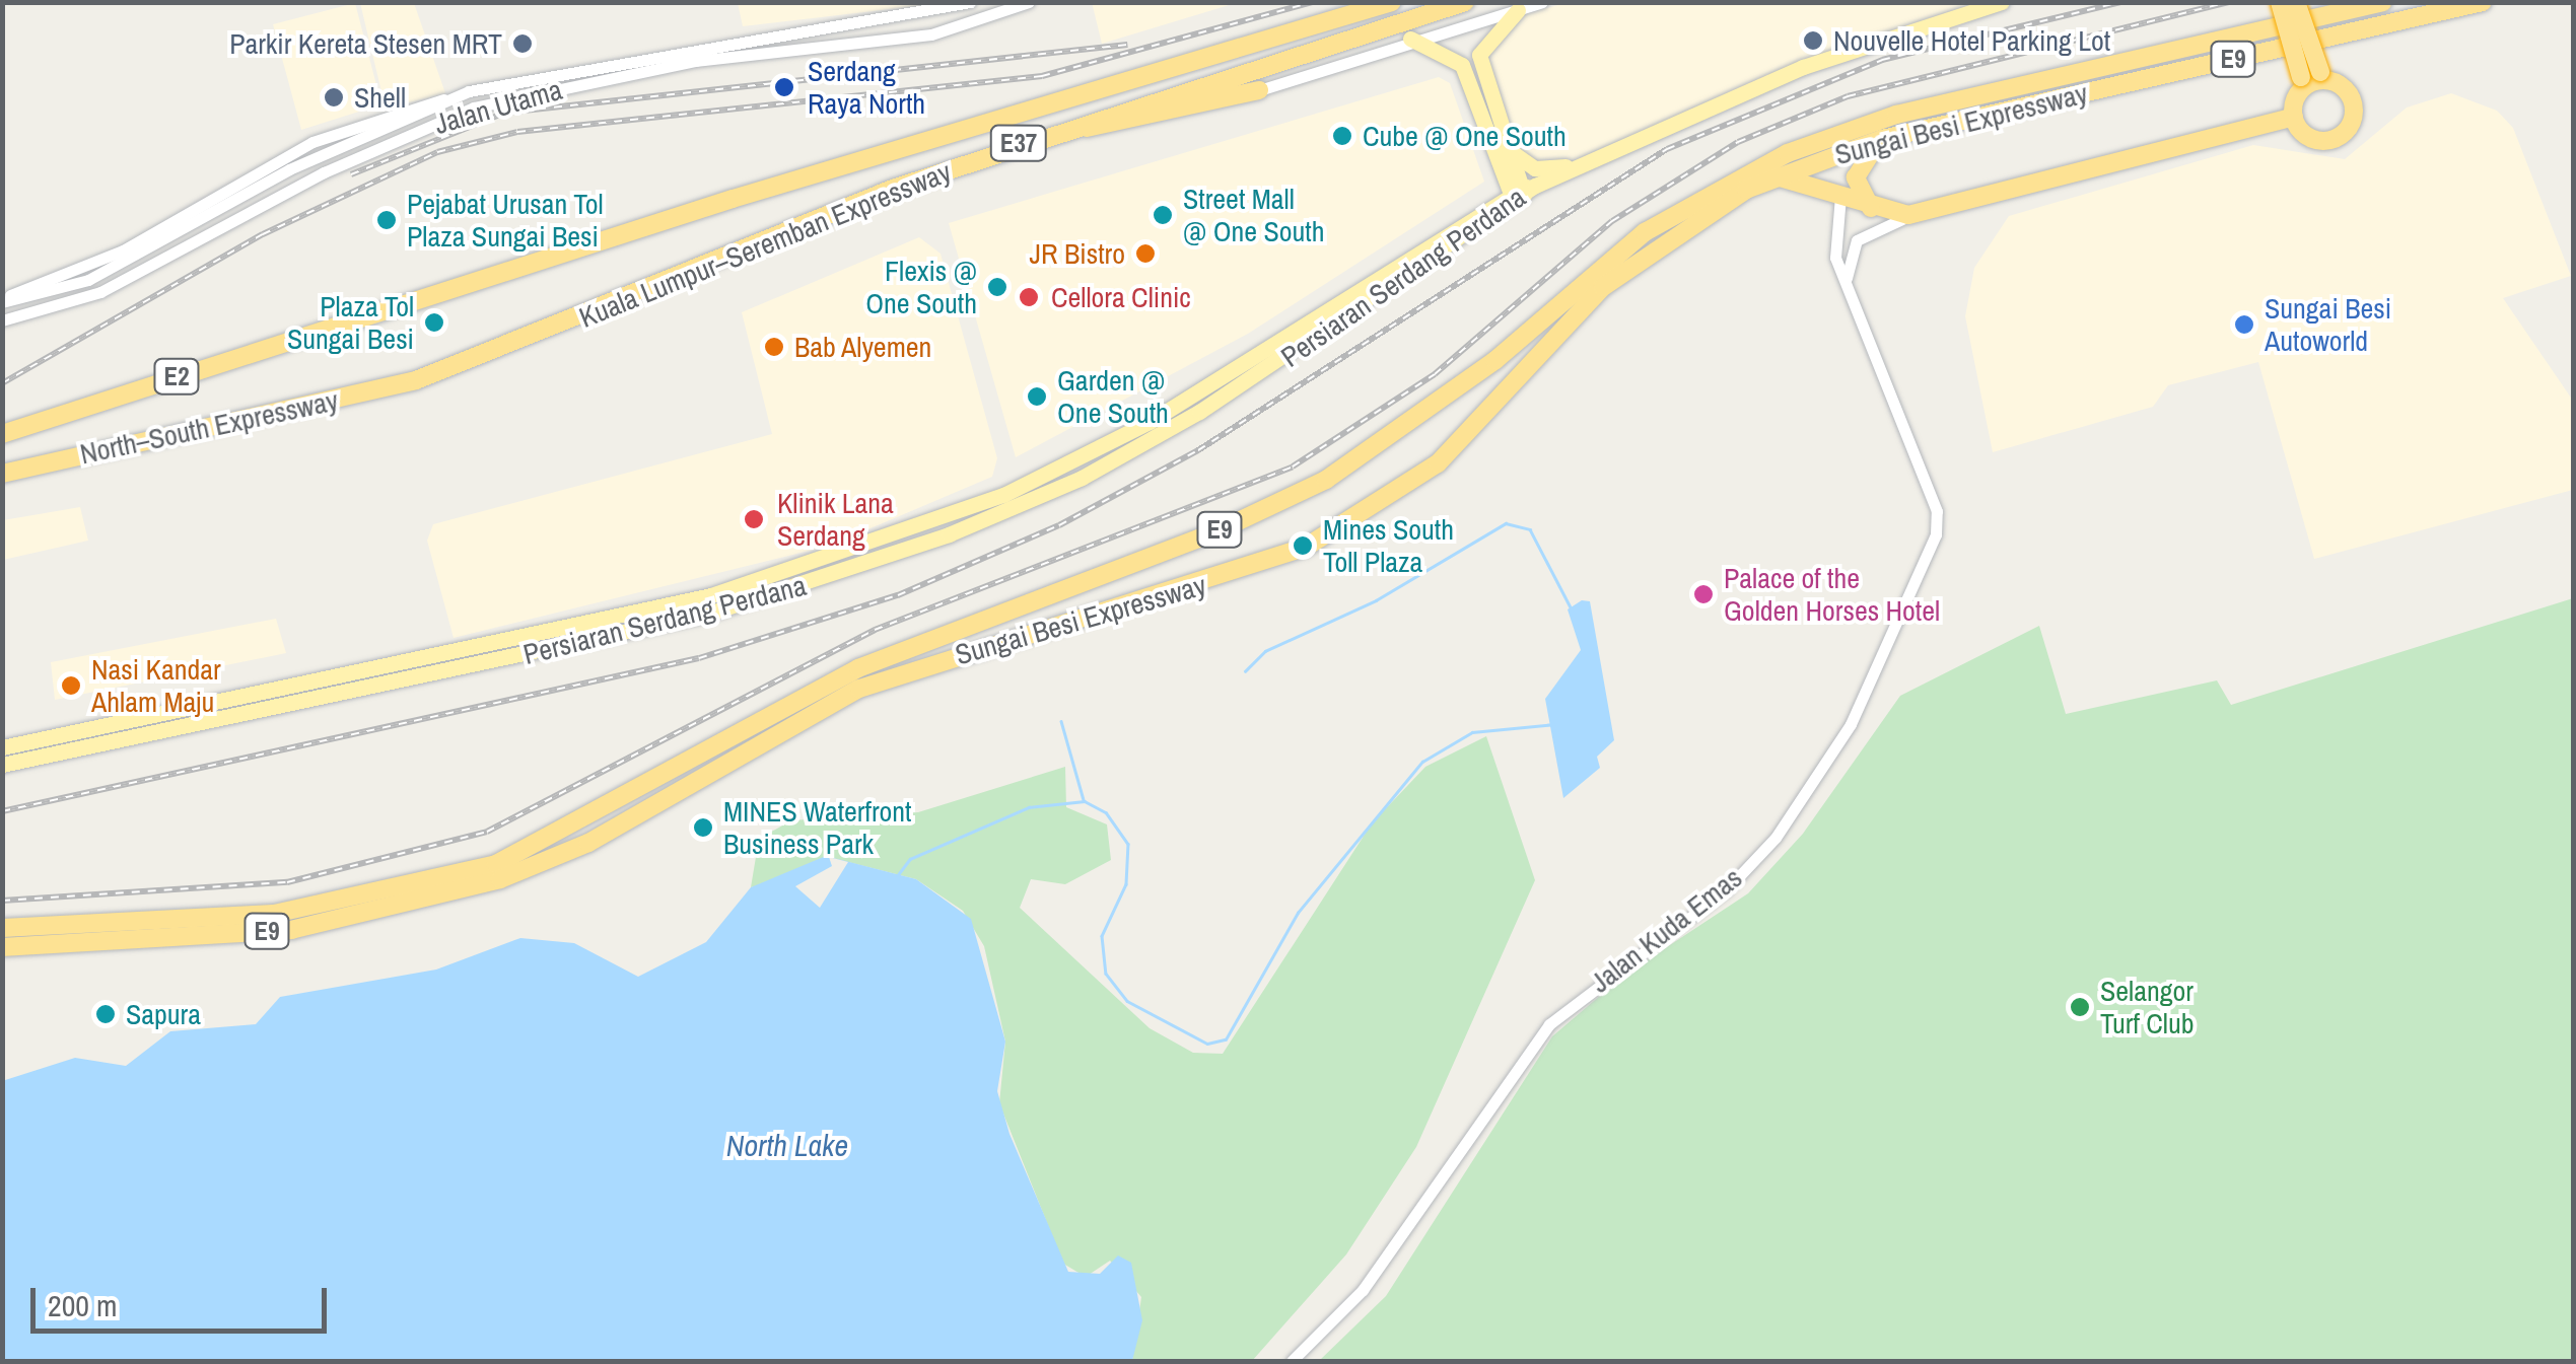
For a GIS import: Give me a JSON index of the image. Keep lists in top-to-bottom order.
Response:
{
  "streets": {
    "highway": [
      "E9",
      "Sungai Besi Expressway",
      "E37",
      "Kuala Lumpur–Seremban Expressway",
      "E2",
      "North–South Expressway"
    ],
    "main road": ["Persiaran Serdang Perdana"],
    "street": ["Jalan Utama", "Jalan Kuda Emas"]
  },
  "crossings": [
    ["Kuala Lumpur–Seremban Expressway", "North–South Expressway"]
  ],
  "water": ["North Lake"],
  "places": [
    "Nouvelle Hotel Parking Lot",
    "Parkir Kereta Stesen MRT",
    "Serdang Raya North",
    "Shell",
    "Cube @ One South",
    "Street Mall @ One South",
    "Pejabat Urusan Tol Plaza Sungai Besi",
    "JR Bistro",
    "Flexis @ One South",
    "Cellora Clinic",
    "Plaza Tol Sungai Besi",
    "Sungai Besi Autoworld",
    "Bab Alyemen",
    "Garden @ One South",
    "Klinik Lana Serdang",
    "Mines South Toll Plaza",
    "Palace of the Golden Horses Hotel",
    "Nasi Kandar Ahlam Maju",
    "MINES Waterfront Business Park",
    "Selangor Turf Club",
    "Sapura"
  ],
  "scale_bar": "200 m"
}
